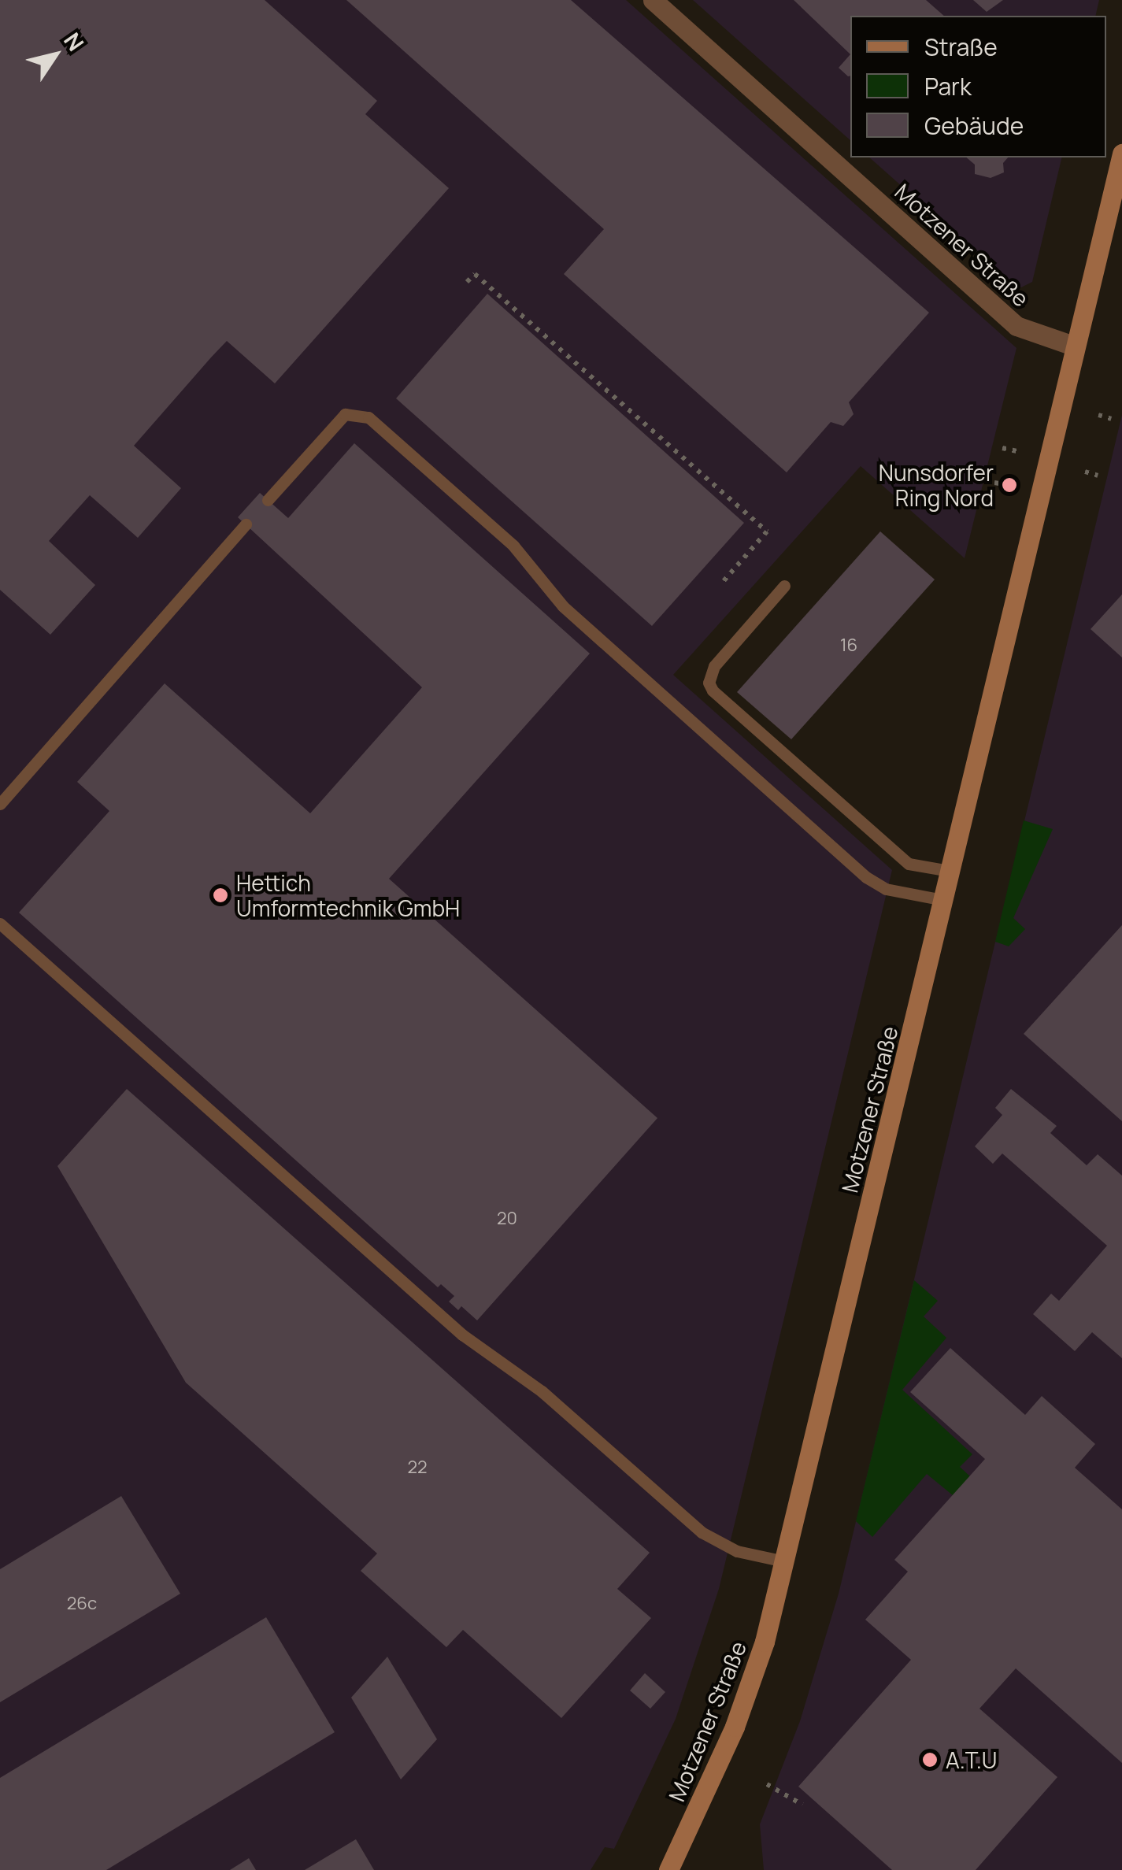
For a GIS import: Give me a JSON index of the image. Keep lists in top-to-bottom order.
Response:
{
  "streets": {
    "street": ["Motzener Straße"]
  },
  "places": ["Nunsdorfer Ring Nord", "Hettich Umformtechnik GmbH", "A.T.U"],
  "house_numbers": [
    "16",
    "20",
    "22",
    "26c"
  ],
  "legend": ["Straße", "Park", "Gebäude"],
  "north": "top right"
}
